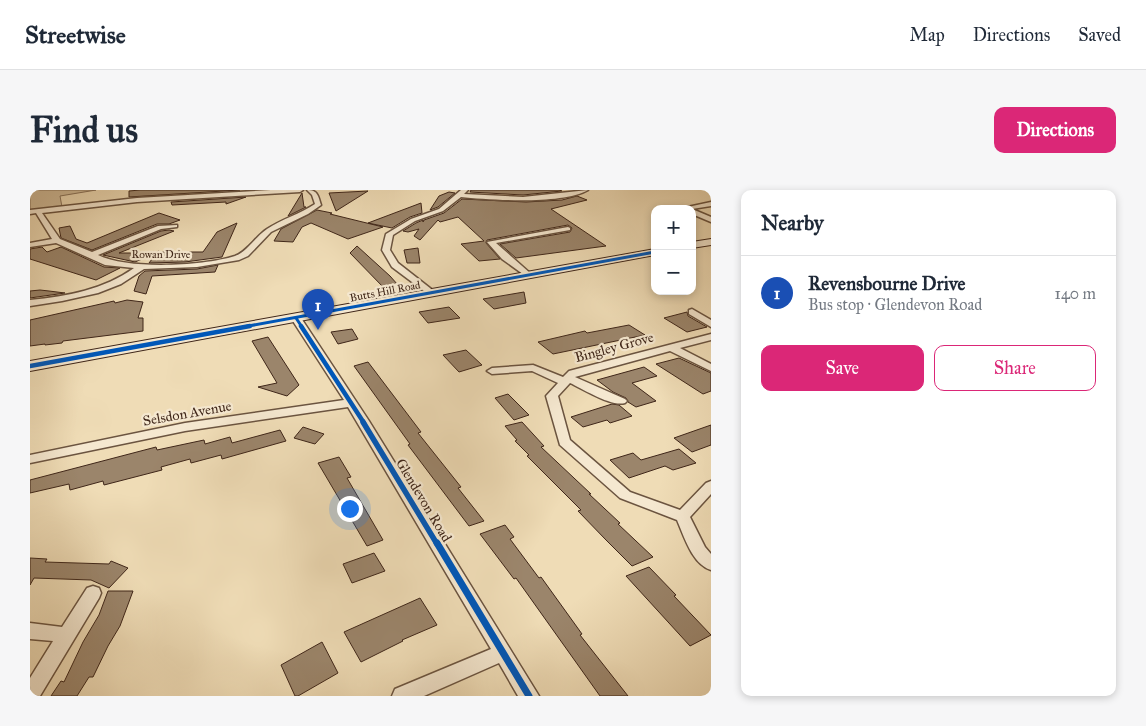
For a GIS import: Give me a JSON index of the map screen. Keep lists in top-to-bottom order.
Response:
{
  "streets": {
    "street": [
      "Rowan Drive",
      "Butts Hill Road",
      "Bingley Grove",
      "Selsdon Avenue",
      "Glendevon Road"
    ]
  },
  "crossings": [
    ["Butts Hill Road", "Glendevon Road"],
    ["Selsdon Avenue", "Glendevon Road"]
  ],
  "page": {
    "header": "Streetwise",
    "nav": ["Map", "Directions", "Saved"],
    "buttons": [
      "Directions",
      ["Save", "Share"]
    ],
    "title": "Find us",
    "heading": "Nearby",
    "map_buttons": ["+", "−"],
    "list": [
      {
        "mark": "1",
        "name": "Revensbourne Drive",
        "note": "Bus stop · Glendevon Road",
        "value": "140 m"
      }
    ],
    "pins": "1"
  }
}
